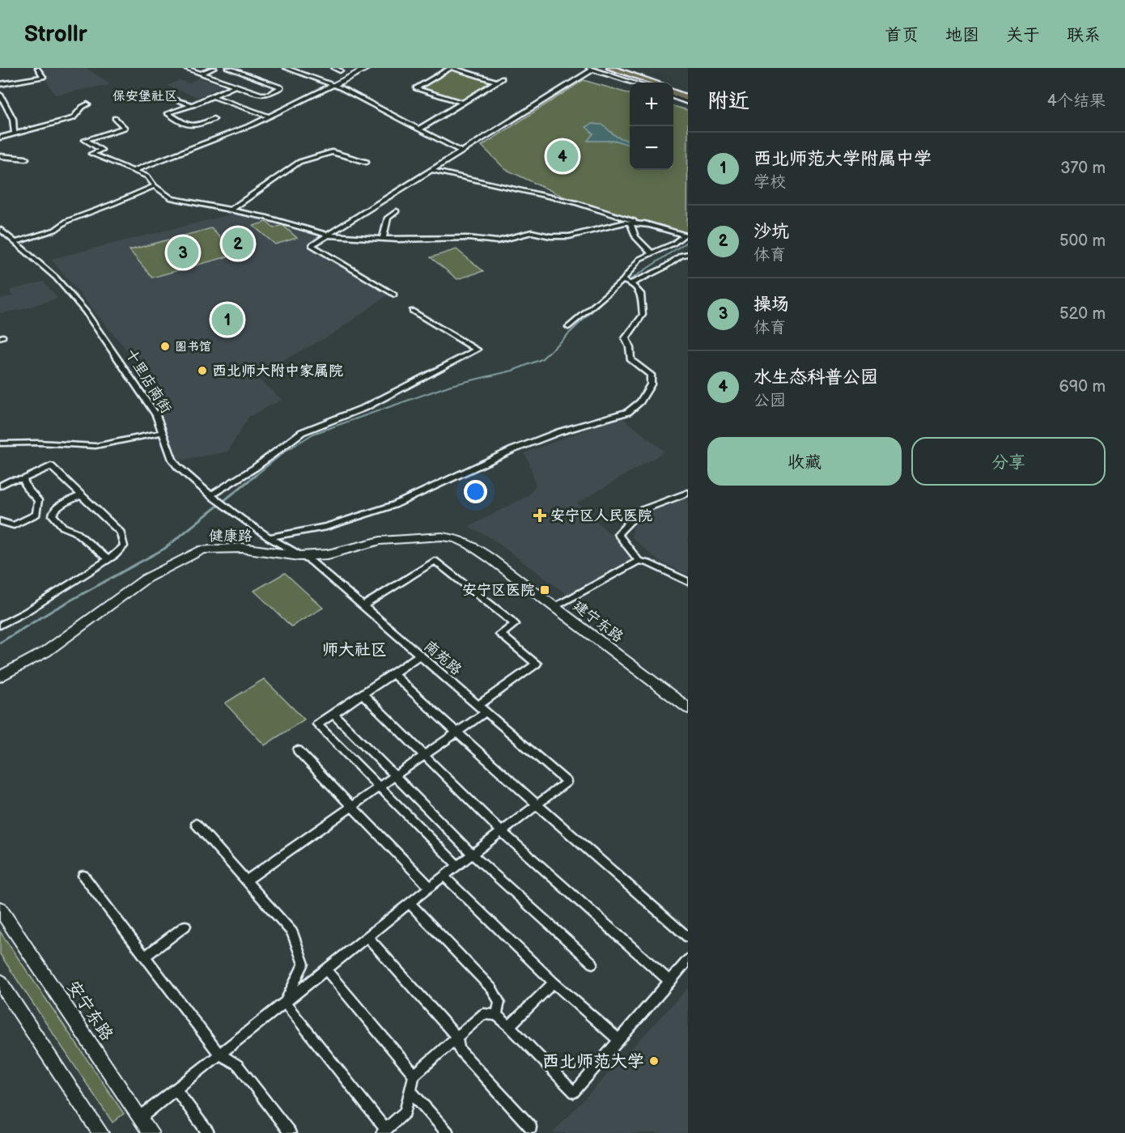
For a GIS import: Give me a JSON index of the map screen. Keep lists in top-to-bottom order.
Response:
{
  "streets": {
    "main road": ["健康路", "建宁东路", "安宁东路"],
    "street": ["十里店南街", "南苑路"]
  },
  "crossings": [
    ["十里店南街", "健康路"],
    ["十里店南街", "南苑路"],
    ["健康路", "建宁东路"],
    ["健康路", "南苑路"]
  ],
  "districts": ["保安堡社区", "师大社区"],
  "places": {
    "other": ["图书馆", "西北师大附中家属院", "西北师范大学"],
    "health": ["安宁区人民医院"],
    "transit": ["安宁区医院"]
  },
  "page": {
    "header": "Strollr",
    "nav": [
      "首页",
      "地图",
      "关于",
      "联系"
    ],
    "heading": ["附近", "4个结果"],
    "map_buttons": ["+", "−"],
    "list": [
      {
        "mark": "1",
        "name": "西北师范大学附属中学",
        "note": "学校",
        "value": "370 m"
      },
      {
        "mark": "2",
        "name": "沙坑",
        "note": "体育",
        "value": "500 m"
      },
      {
        "mark": "3",
        "name": "操场",
        "note": "体育",
        "value": "520 m"
      },
      {
        "mark": "4",
        "name": "水生态科普公园",
        "note": "公园",
        "value": "690 m"
      }
    ],
    "pins": [
      "4",
      "2",
      "3",
      "1"
    ],
    "buttons": ["收藏", "分享"]
  }
}
